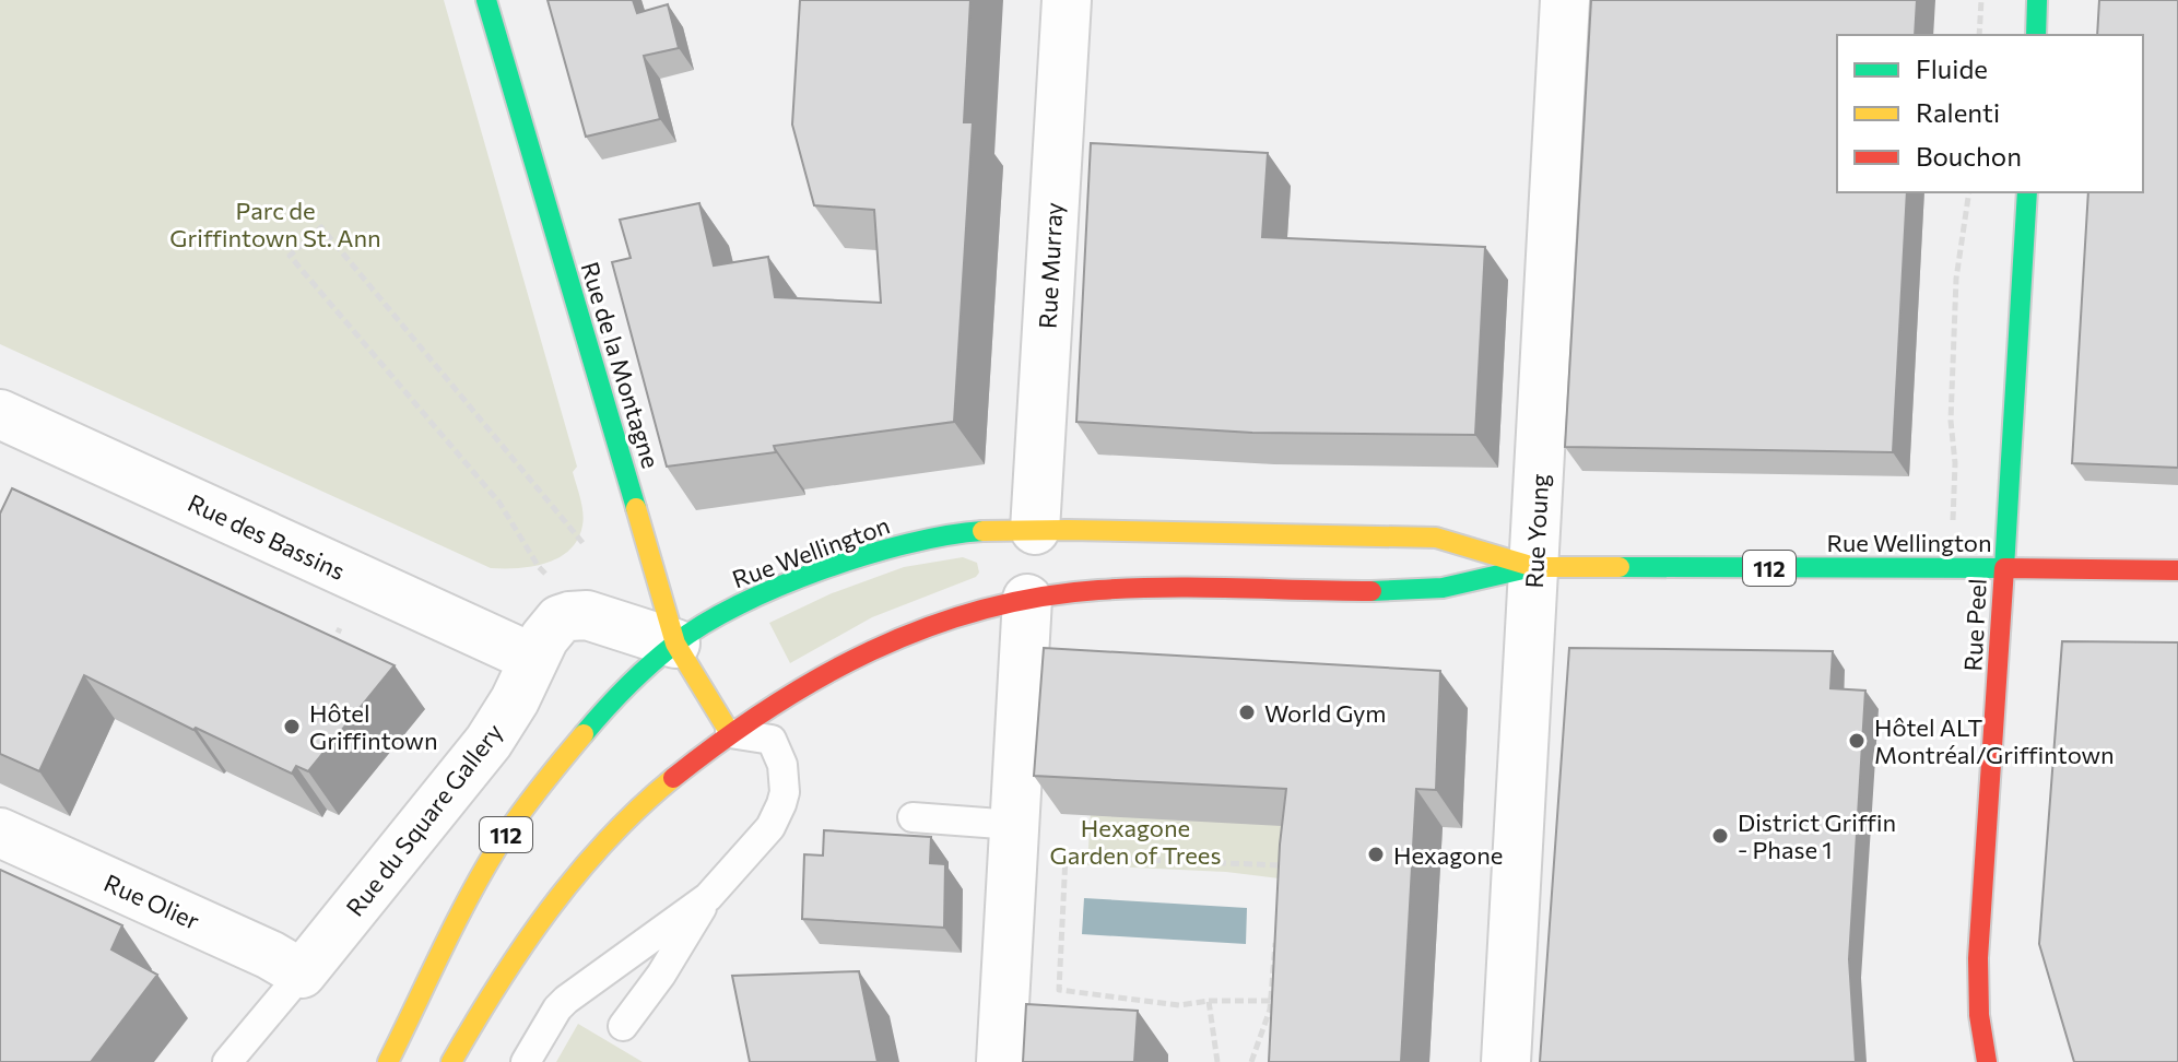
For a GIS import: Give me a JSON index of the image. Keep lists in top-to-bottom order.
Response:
{
  "streets": {
    "main road": [
      "Rue de la Montagne",
      "Rue Wellington",
      "112",
      "Rue Peel"
    ],
    "street": [
      "Rue Murray",
      "Rue Young",
      "Rue des Bassins",
      "Rue du Square Gallery",
      "Rue Olier"
    ]
  },
  "crossings": [
    ["Rue Murray", "Rue Wellington"],
    ["Rue de la Montagne", "Rue Wellington"],
    ["Rue de la Montagne", "Rue du Square Gallery"],
    ["Rue Young", "Rue Wellington"],
    ["Rue des Bassins", "Rue du Square Gallery"],
    ["Rue Wellington", "Rue Peel"],
    ["Rue Wellington", "Rue du Square Gallery"],
    ["Rue du Square Gallery", "Rue Olier"]
  ],
  "parks": ["Parc de Griffintown St. Ann", "Hexagone Garden of Trees"],
  "places": [
    "World Gym",
    "Hôtel Griffintown",
    "Hôtel ALT Montréal/Griffintown",
    "District Griffin - Phase 1",
    "Hexagone"
  ],
  "legend": ["Fluide", "Ralenti", "Bouchon"]
}
